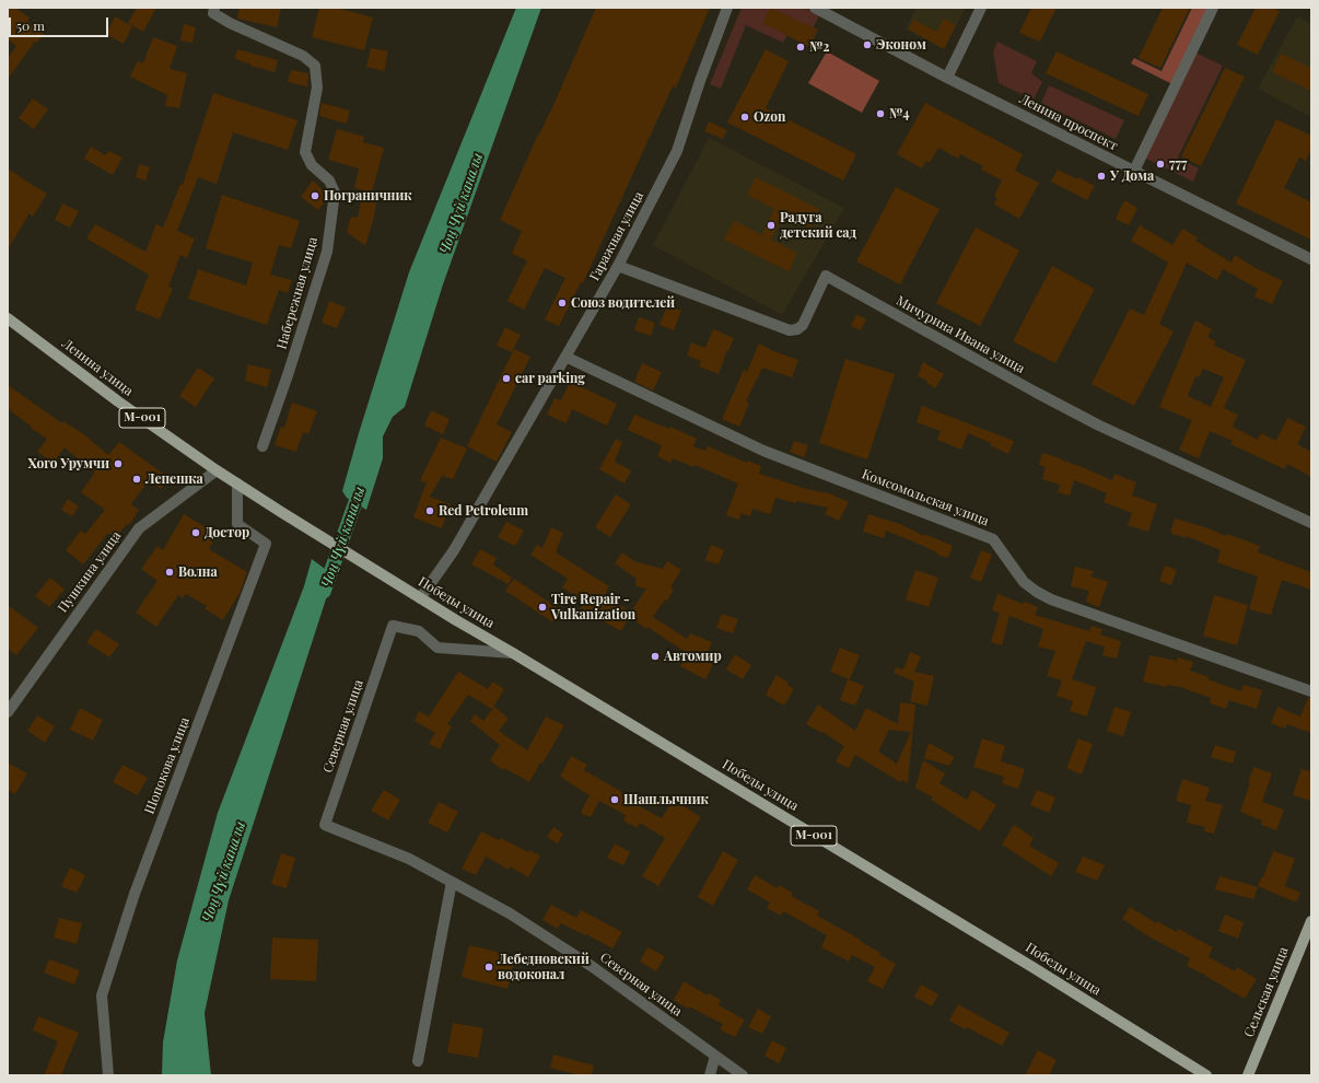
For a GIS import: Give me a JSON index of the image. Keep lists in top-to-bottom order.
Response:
{
  "streets": {
    "main road": [
      "Ленина улица",
      "М-001",
      "Победы улица",
      "Сельская улица"
    ],
    "street": [
      "Ленина проспект",
      "Гаражная улица",
      "Набережная улица",
      "Мичурина Ивана улица",
      "Комсомольская улица",
      "Пушкина улица",
      "Северная улица",
      "Шопокова улица"
    ]
  },
  "crossings": [
    ["Гаражная улица", "Мичурина Ивана улица"],
    ["Гаражная улица", "Комсомольская улица"],
    ["Гаражная улица", "Победы улица"],
    ["Ленина улица", "Пушкина улица"],
    ["Ленина улица", "Победы улица"],
    ["Ленина улица", "Шопокова улица"],
    ["Победы улица", "Северная улица"]
  ],
  "water": ["Чоң Чүй каналы"],
  "places": [
    "Эконом",
    "№2",
    "№4",
    "Ozon",
    "777",
    "У Дома",
    "Пограничник",
    "Радуга детский сад",
    "Союз водителей",
    "car parking",
    "Хого Урумчи",
    "Лепешка",
    "Red Petroleum",
    "Достор",
    "Волна",
    "Tire Repair - Vulkanization",
    "Автомир",
    "Шашлычник",
    "Лебедновский водоконал"
  ],
  "scale_bar": "50 m"
}
